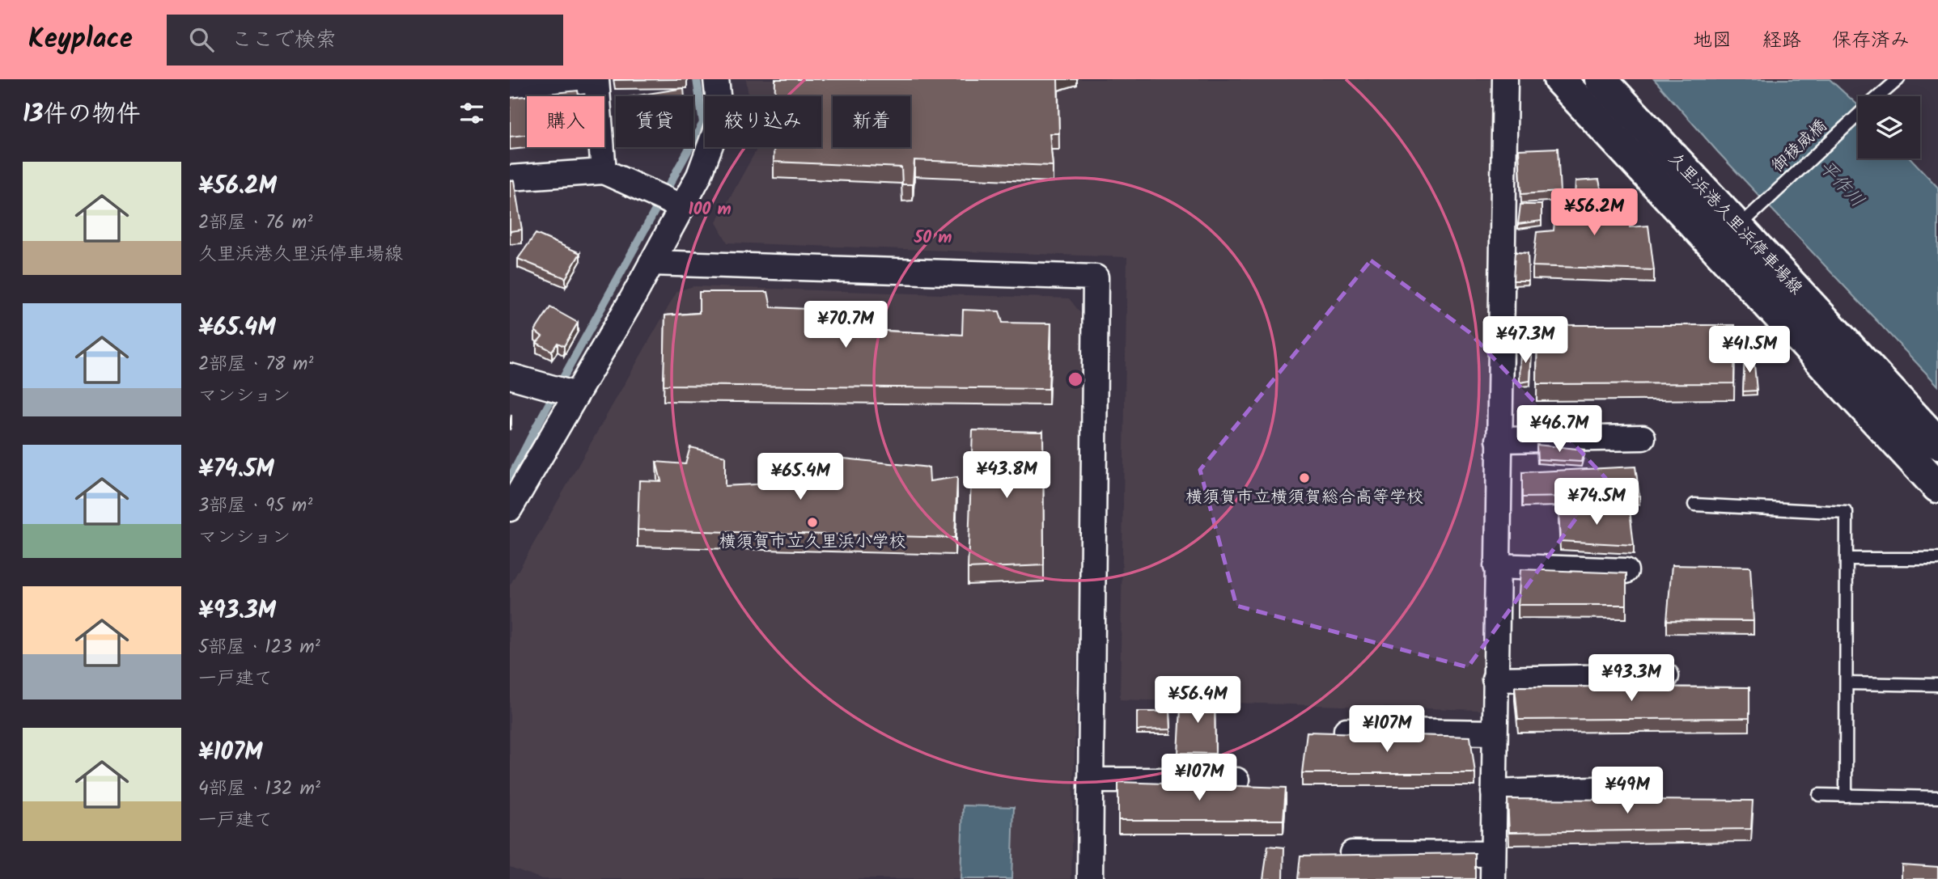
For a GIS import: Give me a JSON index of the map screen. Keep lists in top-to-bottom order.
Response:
{
  "streets": {
    "main road": ["久里浜港久里浜停車場線"],
    "lane": ["御稜威橋"]
  },
  "crossings": [
    ["御稜威橋", "久里浜港久里浜停車場線"]
  ],
  "water": ["平作川"],
  "places": ["横須賀市立横須賀総合高等学校", "横須賀市立久里浜小学校"],
  "page": {
    "header": "Keyplace",
    "search": "ここで検索",
    "nav": ["地図", "経路", "保存済み"],
    "heading": "13件の物件",
    "chip": [
      "購入",
      "賃貸",
      "絞り込み",
      "新着"
    ],
    "list": [
      {
        "name": "¥56.2M",
        "note": "2部屋 · 76 m² · 久里浜港久里浜停車場線"
      },
      {
        "name": "¥65.4M",
        "note": "2部屋 · 78 m² · マンション"
      },
      {
        "name": "¥74.5M",
        "note": "3部屋 · 95 m² · マンション"
      },
      {
        "name": "¥93.3M",
        "note": "5部屋 · 123 m² · 一戸建て"
      },
      {
        "name": "¥107M",
        "note": "4部屋 · 132 m² · 一戸建て"
      }
    ],
    "price": [
      "¥56.2M",
      "¥70.7M",
      "¥47.3M",
      "¥41.5M",
      "¥46.7M",
      "¥43.8M",
      "¥65.4M",
      "¥74.5M",
      "¥93.3M",
      "¥56.4M",
      "¥107M",
      "¥107M",
      "¥49M"
    ]
  },
  "rings": ["100 m", "50 m"]
}
